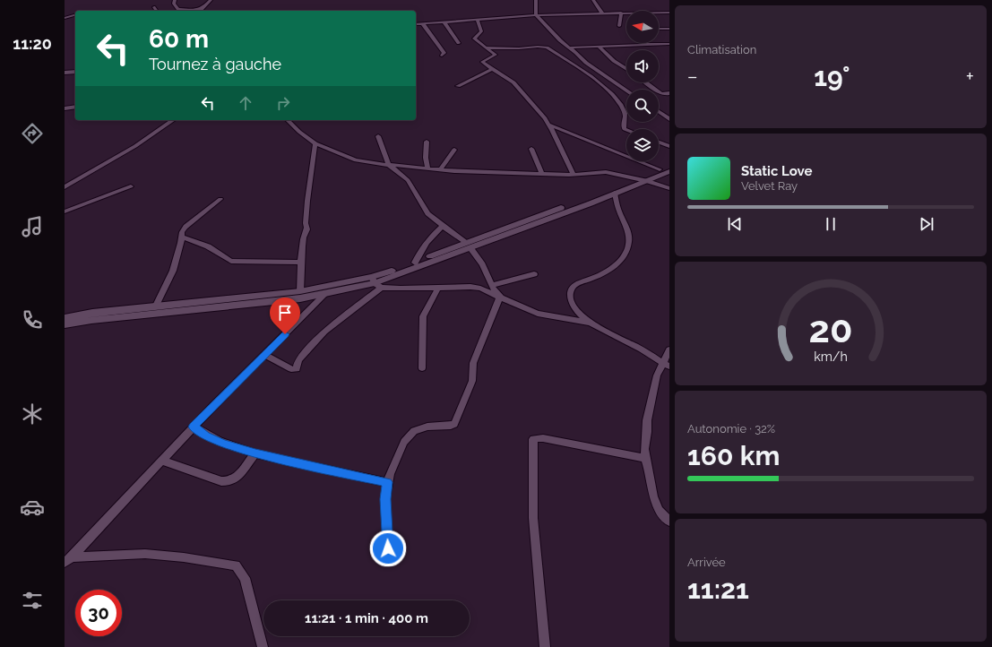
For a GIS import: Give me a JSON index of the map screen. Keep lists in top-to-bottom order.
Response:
{
  "north": "left",
  "page": {
    "tabs": "11:20",
    "tile": [
      "Climatisation",
      ["Autonomie · 32%", "160 km"],
      ["Arrivée", "11:21"]
    ],
    "turn": ["60 m", "Tournez à gauche"],
    "heat": ["−", "19°", "+"],
    "song": ["Static Love", "Velvet Ray"],
    "limit": "30",
    "trip": "11:21 · 1 min · 400 m",
    "gauge": ["20", "km/h"]
  }
}
